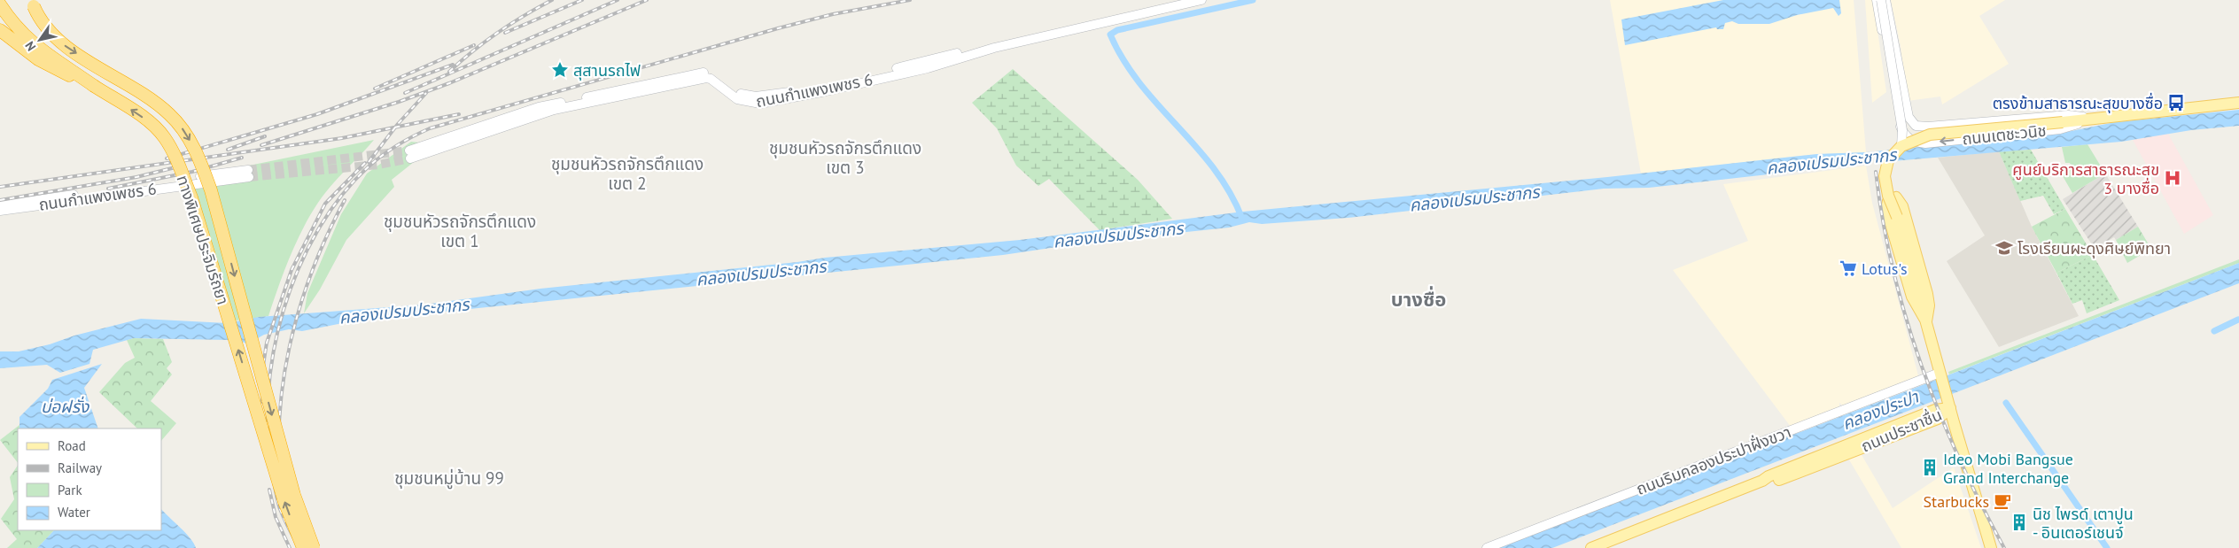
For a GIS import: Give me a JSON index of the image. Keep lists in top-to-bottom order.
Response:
{
  "streets": {
    "highway": ["ทางพิเศษประจิมรัถยา"],
    "main road": ["ถนนเตชะวนิช", "ถนนประชาชื่น"],
    "street": ["ถนนกำแพงเพชร 6", "ถนนริมคลองประปาฝั่งขวา"]
  },
  "districts": [
    "ชุมชนหัวรถจักรตึกแดง เขต 3",
    "ชุมชนหัวรถจักรตึกแดง เขต 2",
    "ชุมชนหัวรถจักรตึกแดง เขต 1",
    "บางซื่อ",
    "ชุมชนหมู่บ้าน 99"
  ],
  "water": ["คลองเปรมประชากร", "บ่อฝรั่ง", "คลองประปา"],
  "places": {
    "place": ["สุสานรถไฟ"],
    "bus stop": ["ตรงข้ามสาธารณะสุขบางซื่อ"],
    "hospital": ["ศูนย์บริการสาธารณะสุข 3 บางซื่อ"],
    "school or university": ["โรงเรียนผะดุงศิษย์พิทยา"],
    "supermarket": ["Lotus's"],
    "building": ["Ideo Mobi Bangsue Grand Interchange", "นิช ไพรด์ เตาปูน - อินเตอร์เชนจ์"],
    "cafe": ["Starbucks"]
  },
  "legend": [
    "Road",
    "Railway",
    "Park",
    "Water"
  ],
  "north": "bottom left"
}
